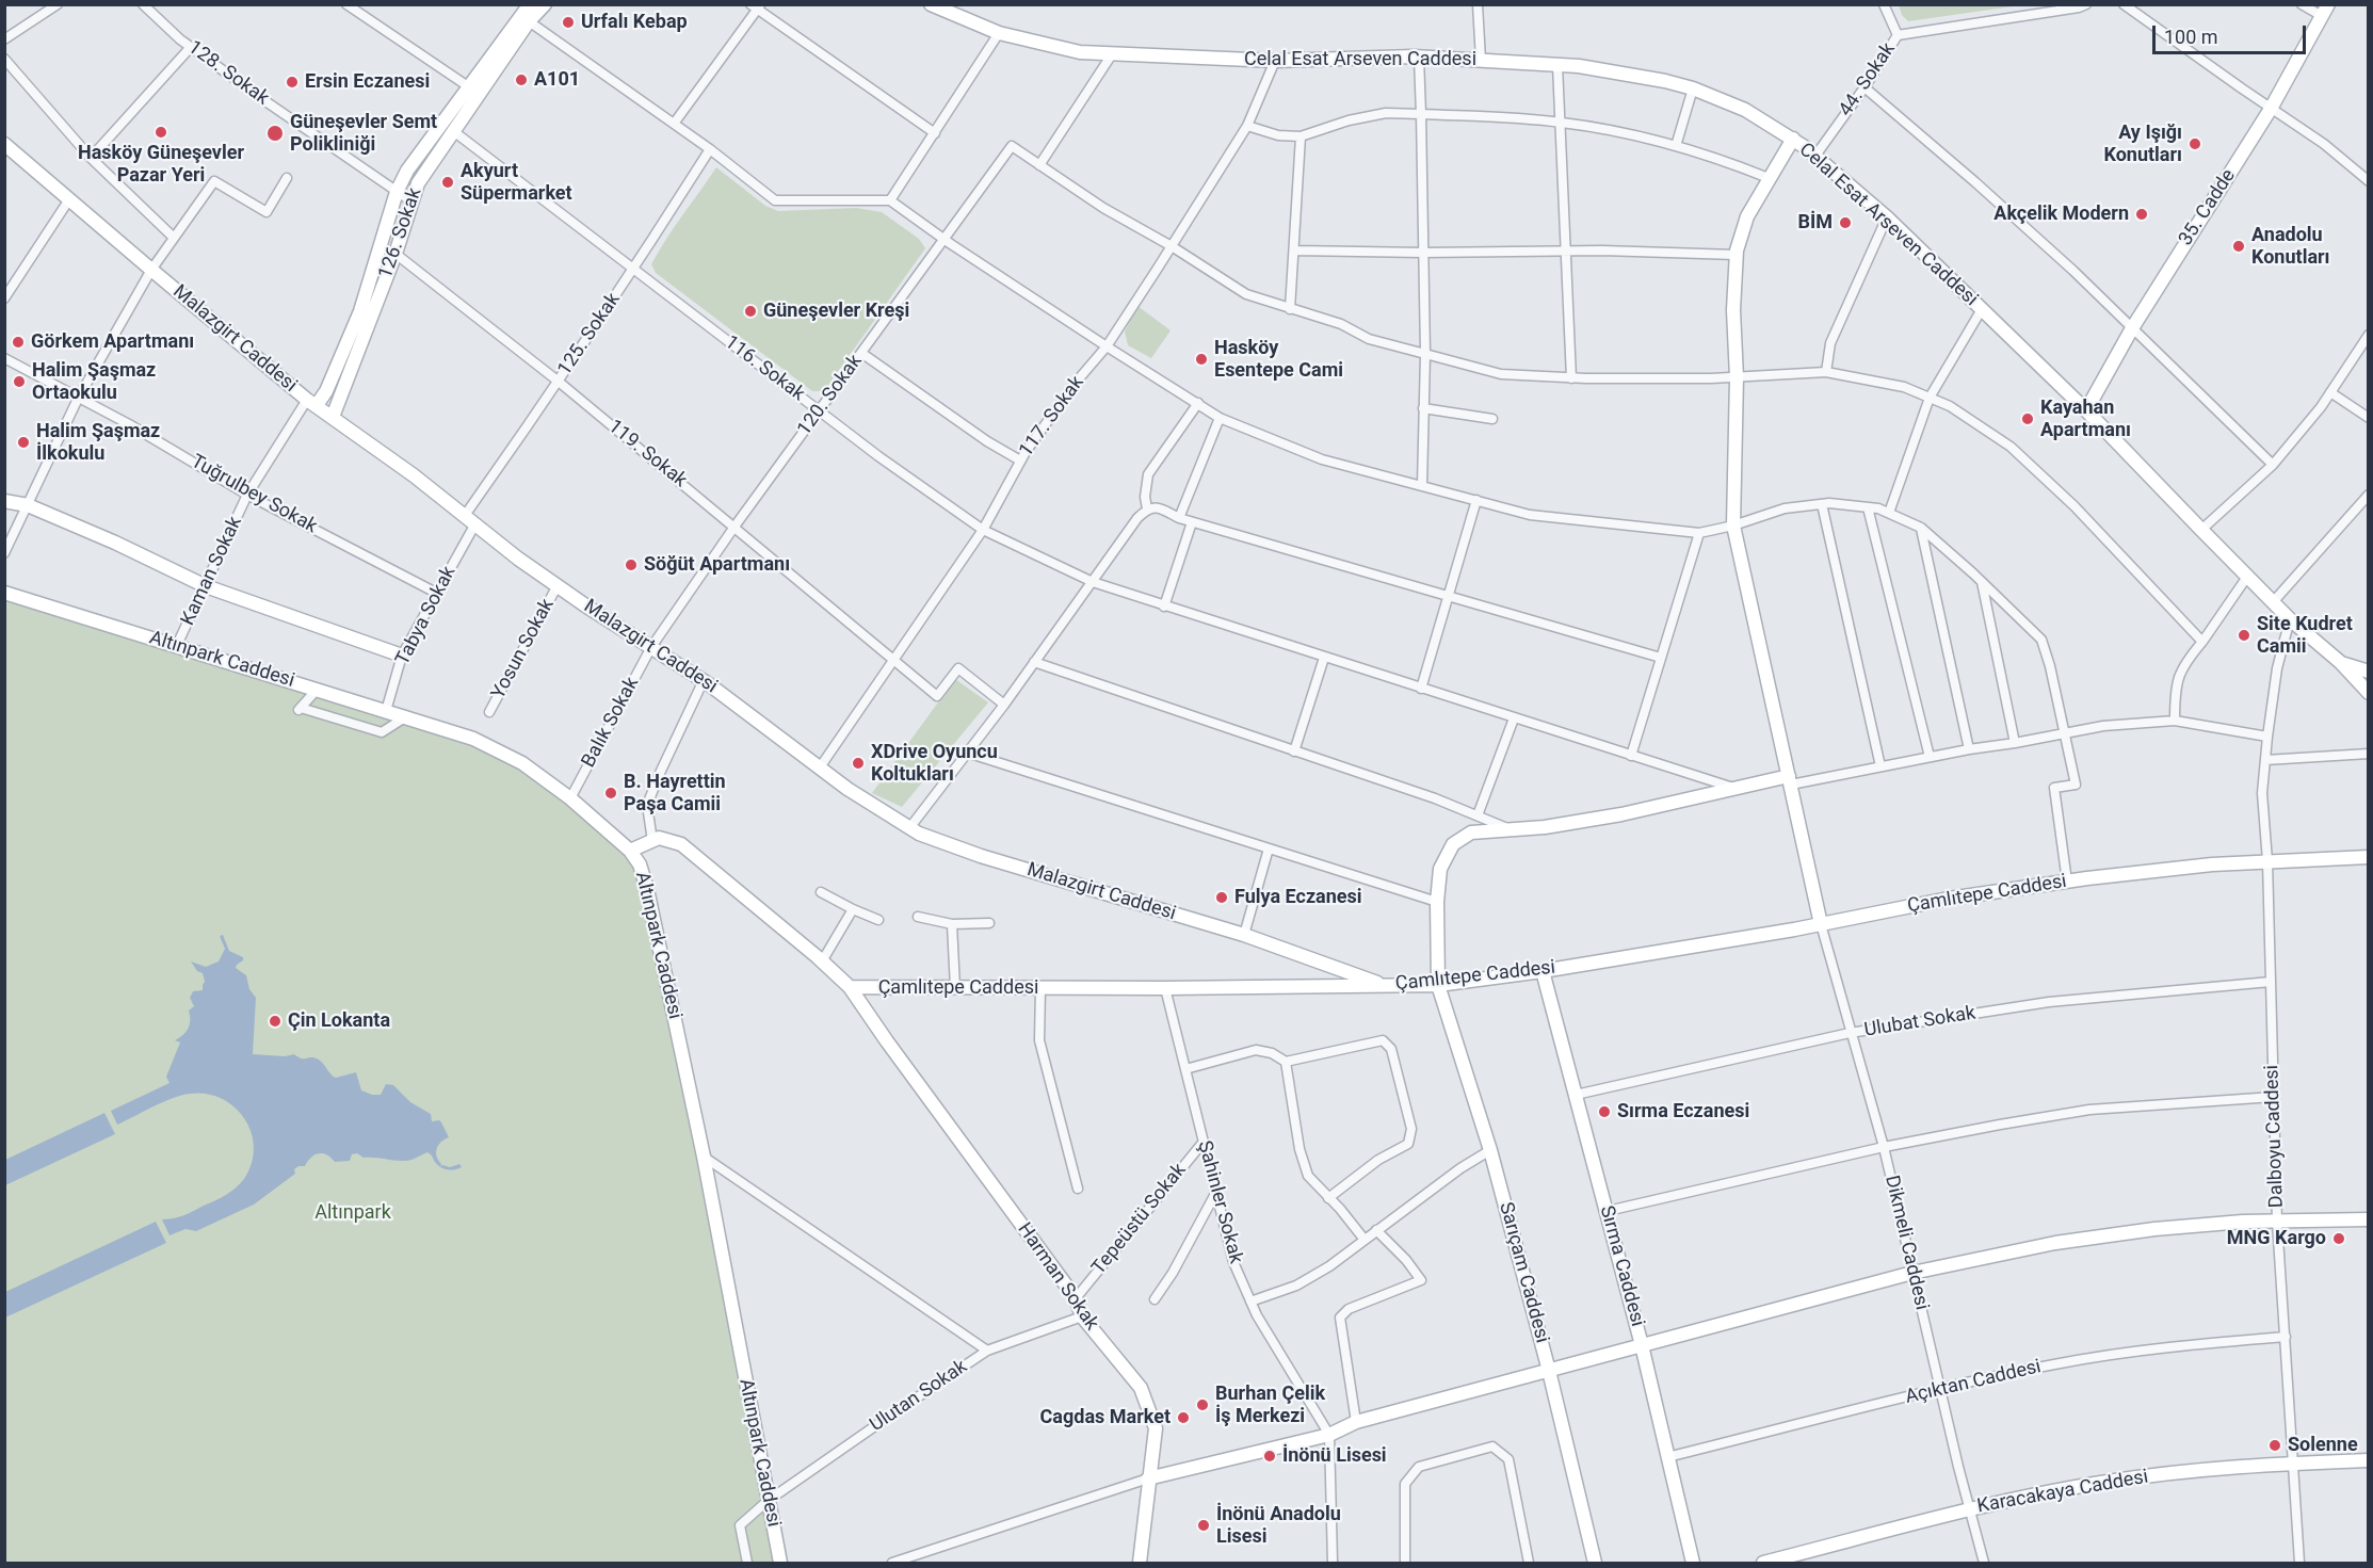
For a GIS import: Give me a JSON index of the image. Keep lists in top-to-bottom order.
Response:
{
  "streets": {
    "street": [
      "Celal Esat Arseven Caddesi",
      "128. Sokak",
      "44. Sokak",
      "35. Cadde",
      "126. Sokak",
      "125. Sokak",
      "Malazgirt Caddesi",
      "116. Sokak",
      "120. Sokak",
      "117. Sokak",
      "119. Sokak",
      "Tuğrulbey Sokak",
      "Kaman Sokak",
      "Tabya Sokak",
      "Yosun Sokak",
      "Altınpark Caddesi",
      "Balık Sokak",
      "Çamlıtepe Caddesi",
      "Ulubat Sokak",
      "Dalboyu Caddesi",
      "Şahinler Sokak",
      "Tepeüstü Sokak",
      "Dikmeli Caddesi",
      "Sırma Caddesi",
      "Sarıçam Caddesi",
      "Harman Sokak",
      "Açıktan Caddesi",
      "Ulutan Sokak",
      "Karacakaya Caddesi"
    ]
  },
  "crossings": [
    ["Celal Esat Arseven Caddesi", "44. Sokak"],
    ["Celal Esat Arseven Caddesi", "35. Cadde"],
    ["Celal Esat Arseven Caddesi", "117. Sokak"],
    ["Celal Esat Arseven Caddesi", "Dalboyu Caddesi"],
    ["128. Sokak", "126. Sokak"],
    ["126. Sokak", "Malazgirt Caddesi"],
    ["126. Sokak", "116. Sokak"],
    ["126. Sokak", "119. Sokak"],
    ["126. Sokak", "Kaman Sokak"],
    ["125. Sokak", "Malazgirt Caddesi"],
    ["125. Sokak", "116. Sokak"],
    ["125. Sokak", "119. Sokak"],
    ["125. Sokak", "Tabya Sokak"],
    ["Malazgirt Caddesi", "120. Sokak"],
    ["Malazgirt Caddesi", "117. Sokak"],
    ["Malazgirt Caddesi", "Kaman Sokak"],
    ["Malazgirt Caddesi", "Tabya Sokak"],
    ["Malazgirt Caddesi", "Yosun Sokak"],
    ["Malazgirt Caddesi", "Balık Sokak"],
    ["Malazgirt Caddesi", "Çamlıtepe Caddesi"],
    ["116. Sokak", "120. Sokak"],
    ["116. Sokak", "117. Sokak"],
    ["116. Sokak", "Sarıçam Caddesi"],
    ["120. Sokak", "119. Sokak"],
    ["120. Sokak", "Balık Sokak"],
    ["117. Sokak", "119. Sokak"],
    ["Tuğrulbey Sokak", "Kaman Sokak"],
    ["Tuğrulbey Sokak", "Tabya Sokak"],
    ["Kaman Sokak", "Altınpark Caddesi"],
    ["Tabya Sokak", "Altınpark Caddesi"],
    ["Altınpark Caddesi", "Balık Sokak"],
    ["Altınpark Caddesi", "Ulutan Sokak"],
    ["Çamlıtepe Caddesi", "Dalboyu Caddesi"],
    ["Çamlıtepe Caddesi", "Şahinler Sokak"],
    ["Çamlıtepe Caddesi", "Dikmeli Caddesi"],
    ["Çamlıtepe Caddesi", "Sırma Caddesi"],
    ["Çamlıtepe Caddesi", "Sarıçam Caddesi"],
    ["Çamlıtepe Caddesi", "Harman Sokak"],
    ["Ulubat Sokak", "Dalboyu Caddesi"],
    ["Ulubat Sokak", "Dikmeli Caddesi"],
    ["Ulubat Sokak", "Sırma Caddesi"],
    ["Dalboyu Caddesi", "Açıktan Caddesi"],
    ["Dalboyu Caddesi", "Karacakaya Caddesi"],
    ["Şahinler Sokak", "Tepeüstü Sokak"],
    ["Tepeüstü Sokak", "Harman Sokak"],
    ["Dikmeli Caddesi", "Açıktan Caddesi"],
    ["Dikmeli Caddesi", "Karacakaya Caddesi"],
    ["Sırma Caddesi", "Açıktan Caddesi"],
    ["Harman Sokak", "Ulutan Sokak"]
  ],
  "parks": ["Altınpark"],
  "places": [
    "Urfalı Kebap",
    "A101",
    "Ersin Eczanesi",
    "Hasköy Güneşevler Pazar Yeri",
    "Güneşevler Semt Polikliniği",
    "Ay Işığı Konutları",
    "Akyurt Süpermarket",
    "Akçelik Modern",
    "BİM",
    "Anadolu Konutları",
    "Güneşevler Kreşi",
    "Görkem Apartmanı",
    "Hasköy Esentepe Cami",
    "Halim Şaşmaz Ortaokulu",
    "Kayahan Apartmanı",
    "Halim Şaşmaz İlkokulu",
    "Söğüt Apartmanı",
    "Site Kudret Camii",
    "XDrive Oyuncu Koltukları",
    "B. Hayrettin Paşa Camii",
    "Fulya Eczanesi",
    "Çin Lokanta",
    "Sırma Eczanesi",
    "MNG Kargo",
    "Burhan Çelik İş Merkezi",
    "Cagdas Market",
    "Solenne",
    "İnönü Lisesi",
    "İnönü Anadolu Lisesi"
  ],
  "scale_bar": "100 m"
}
